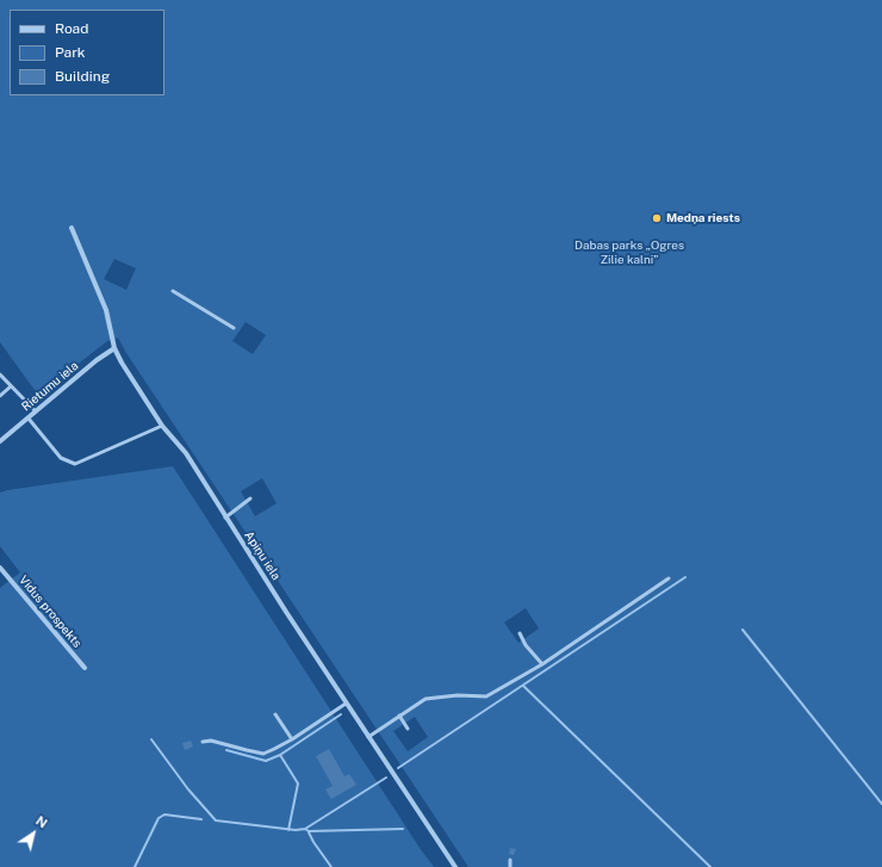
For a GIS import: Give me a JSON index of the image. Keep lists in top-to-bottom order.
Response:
{
  "streets": {
    "street": ["Rietumu iela", "Apiņu iela", "Vidus prospekts"]
  },
  "crossings": [
    ["Rietumu iela", "Apiņu iela"]
  ],
  "parks": ["Dabas parks „Ogres Zilie kalni”"],
  "places": ["Medņa riests"],
  "legend": ["Road", "Park", "Building"],
  "north": "top right"
}
